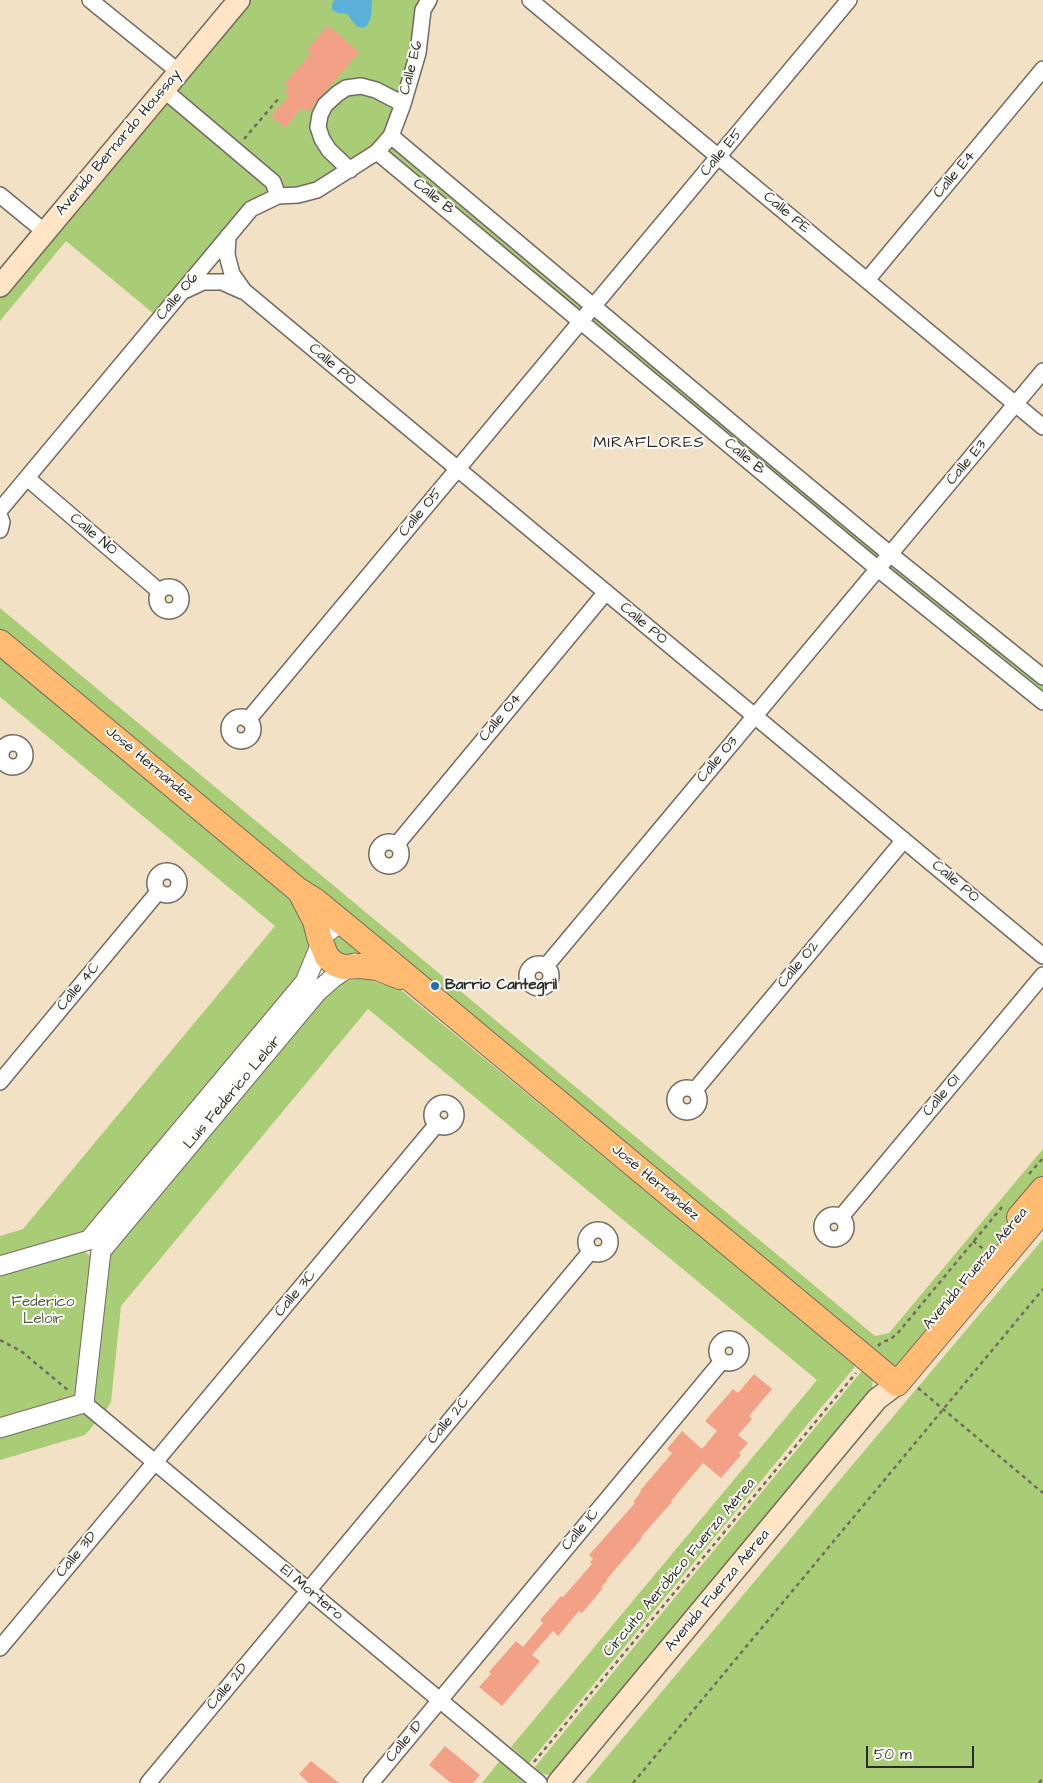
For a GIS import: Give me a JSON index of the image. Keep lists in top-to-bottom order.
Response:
{
  "streets": {
    "main road": ["Avenida Bernardo Houssay", "José Hernández", "Avenida Fuerza Aérea"],
    "street": [
      "Calle E6",
      "Calle E5",
      "Calle E4",
      "Calle B",
      "Calle PE",
      "Calle O6",
      "Calle PO",
      "Calle E3",
      "Calle O5",
      "Calle NO",
      "Calle O4",
      "Calle O3",
      "Calle O2",
      "Calle 4C",
      "Luis Federico Leloir",
      "Calle O1",
      "Calle 3C",
      "Calle 2C",
      "Calle 1C",
      "Calle 3D",
      "El Mortero",
      "Calle 2D",
      "Calle 1D"
    ],
    "path": ["Circuito Aeróbico Fuerza Aérea"]
  },
  "crossings": [
    ["Calle E6", "Calle B"],
    ["Calle E6", "Calle O6"],
    ["Calle E5", "Calle B"],
    ["Calle E5", "Calle PE"],
    ["Calle E5", "Calle O5"],
    ["Calle E4", "Calle PE"],
    ["Calle B", "Calle O6"],
    ["Calle B", "Calle E3"],
    ["Calle B", "Calle O5"],
    ["Calle B", "Calle O3"],
    ["Calle PE", "Calle E3"],
    ["Calle O6", "Calle PO"],
    ["Calle O6", "Calle NO"],
    ["Calle PO", "Calle O5"],
    ["Calle PO", "Calle O4"],
    ["Calle PO", "Calle O3"],
    ["Calle PO", "Calle O2"],
    ["Calle E3", "Calle O3"],
    ["José Hernández", "Luis Federico Leloir"],
    ["José Hernández", "Avenida Fuerza Aérea"],
    ["Calle 3C", "Calle 3D"],
    ["Calle 3C", "El Mortero"],
    ["Calle 2C", "El Mortero"],
    ["Calle 2C", "Calle 2D"],
    ["Calle 1C", "El Mortero"],
    ["Calle 1C", "Calle 1D"],
    ["Calle 3D", "El Mortero"],
    ["Circuito Aeróbico Fuerza Aérea", "El Mortero"],
    ["El Mortero", "Calle 2D"],
    ["El Mortero", "Calle 1D"]
  ],
  "districts": ["MIRAFLORES"],
  "parks": ["Federico Leloir"],
  "places": ["Barrio Cantegril"],
  "scale_bar": "50 m"
}
